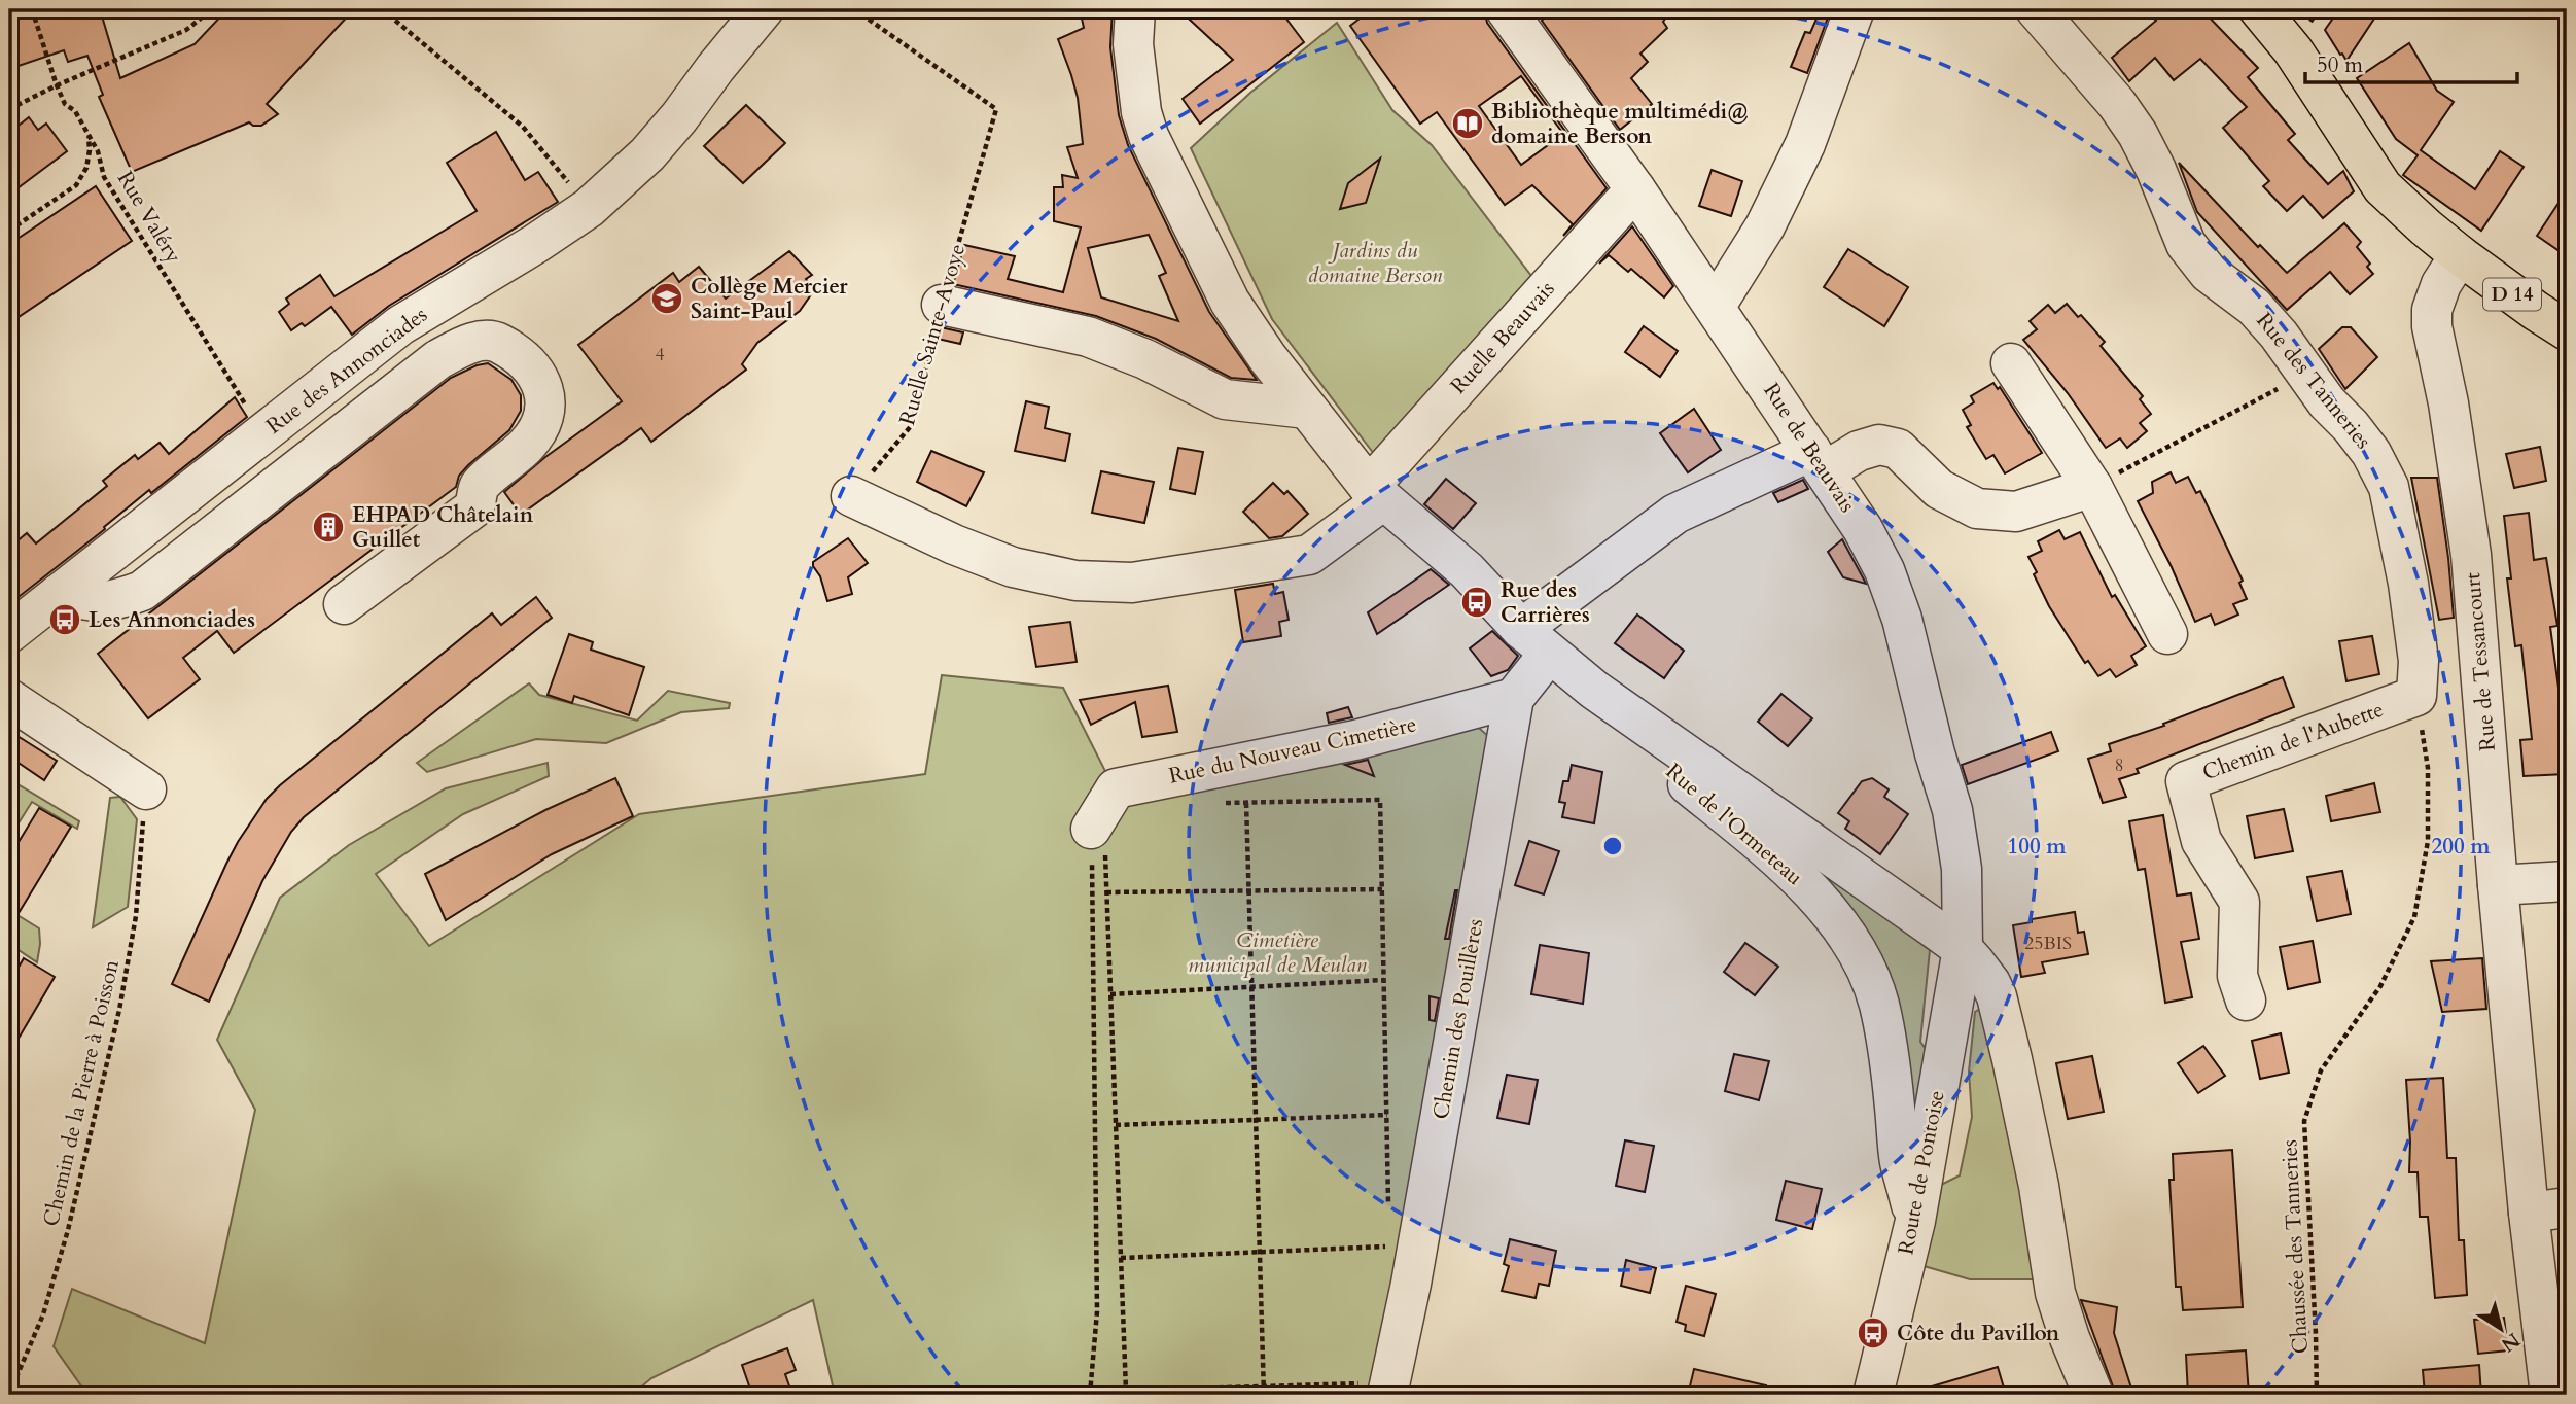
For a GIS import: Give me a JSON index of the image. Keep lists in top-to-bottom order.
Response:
{
  "streets": {
    "main road": ["D 14"],
    "street": [
      "Ruelle Beauvais",
      "Rue des Annonciades",
      "Rue des Tanneries",
      "Rue de Beauvais",
      "Rue de Tessancourt",
      "Chemin de l'Aubette",
      "Rue du Nouveau Cimetière",
      "Rue de l'Ormeteau",
      "Chemin des Pouillères",
      "Route de Pontoise"
    ],
    "path": [
      "Rue Valéry",
      "Ruelle Sainte-Avoye",
      "Chemin de la Pierre à Poisson",
      "Chaussée des Tanneries"
    ]
  },
  "crossings": [
    ["Rue Valéry", "Rue des Annonciades"],
    ["D 14", "Rue de Tessancourt"],
    ["Ruelle Beauvais", "Rue de Beauvais"],
    ["Rue des Tanneries", "Chemin de l'Aubette"],
    ["Rue des Tanneries", "Chaussée des Tanneries"],
    ["Rue de Beauvais", "Chemin des Pouillères"],
    ["Rue de Beauvais", "Route de Pontoise"],
    ["Chemin de l'Aubette", "Chaussée des Tanneries"],
    ["Rue du Nouveau Cimetière", "Chemin des Pouillères"],
    ["Rue de l'Ormeteau", "Route de Pontoise"]
  ],
  "parks": ["Jardins du domaine Berson", "Cimetière municipal de Meulan"],
  "places": {
    "library": ["Bibliothèque multimédi@ domaine Berson"],
    "school or university": ["Collège Mercier Saint-Paul"],
    "building": ["EHPAD Châtelain Guillet"],
    "bus stop": ["Rue des Carrières", "Les Annonciades", "Côte du Pavillon"]
  },
  "house_numbers": ["4", "8", "25BIS"],
  "scale_bar": "50 m",
  "north": "bottom right",
  "rings": ["100 m", "200 m"]
}
